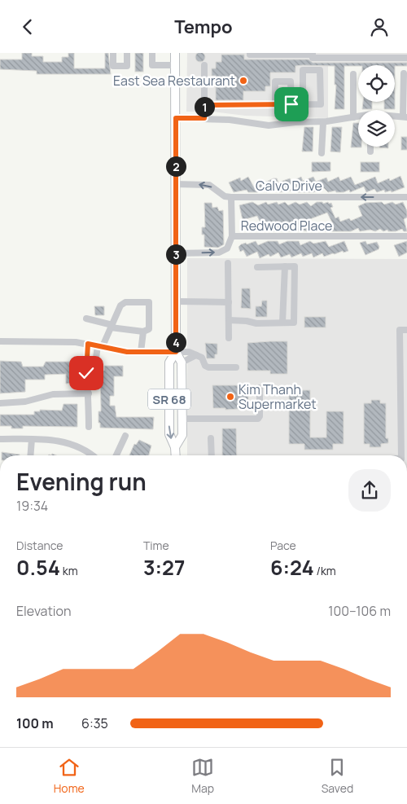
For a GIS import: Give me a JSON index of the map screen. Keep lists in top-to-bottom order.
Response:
{
  "streets": {
    "main road": ["SR 68"],
    "street": ["Calvo Drive", "Redwood Place"]
  },
  "crossings": [
    ["Calvo Drive", "SR 68"],
    ["Redwood Place", "SR 68"]
  ],
  "one_way": ["Calvo Drive"],
  "places": ["East Sea Restaurant", "Kim Thanh Supermarket"],
  "page": {
    "header": "Tempo",
    "pins": [
      "1",
      "2",
      "3",
      "4"
    ],
    "heading": ["Evening run", "19:34"],
    "stats": [
      ["Distance", "0.54 km"],
      ["Time", "3:27"],
      ["Pace", "6:24 /km"]
    ],
    "chart": ["Elevation", "100–106 m"],
    "list": [
      {
        "name": "100 m",
        "note": "6:35"
      }
    ],
    "tabs": ["Home", "Map", "Saved"]
  }
}
